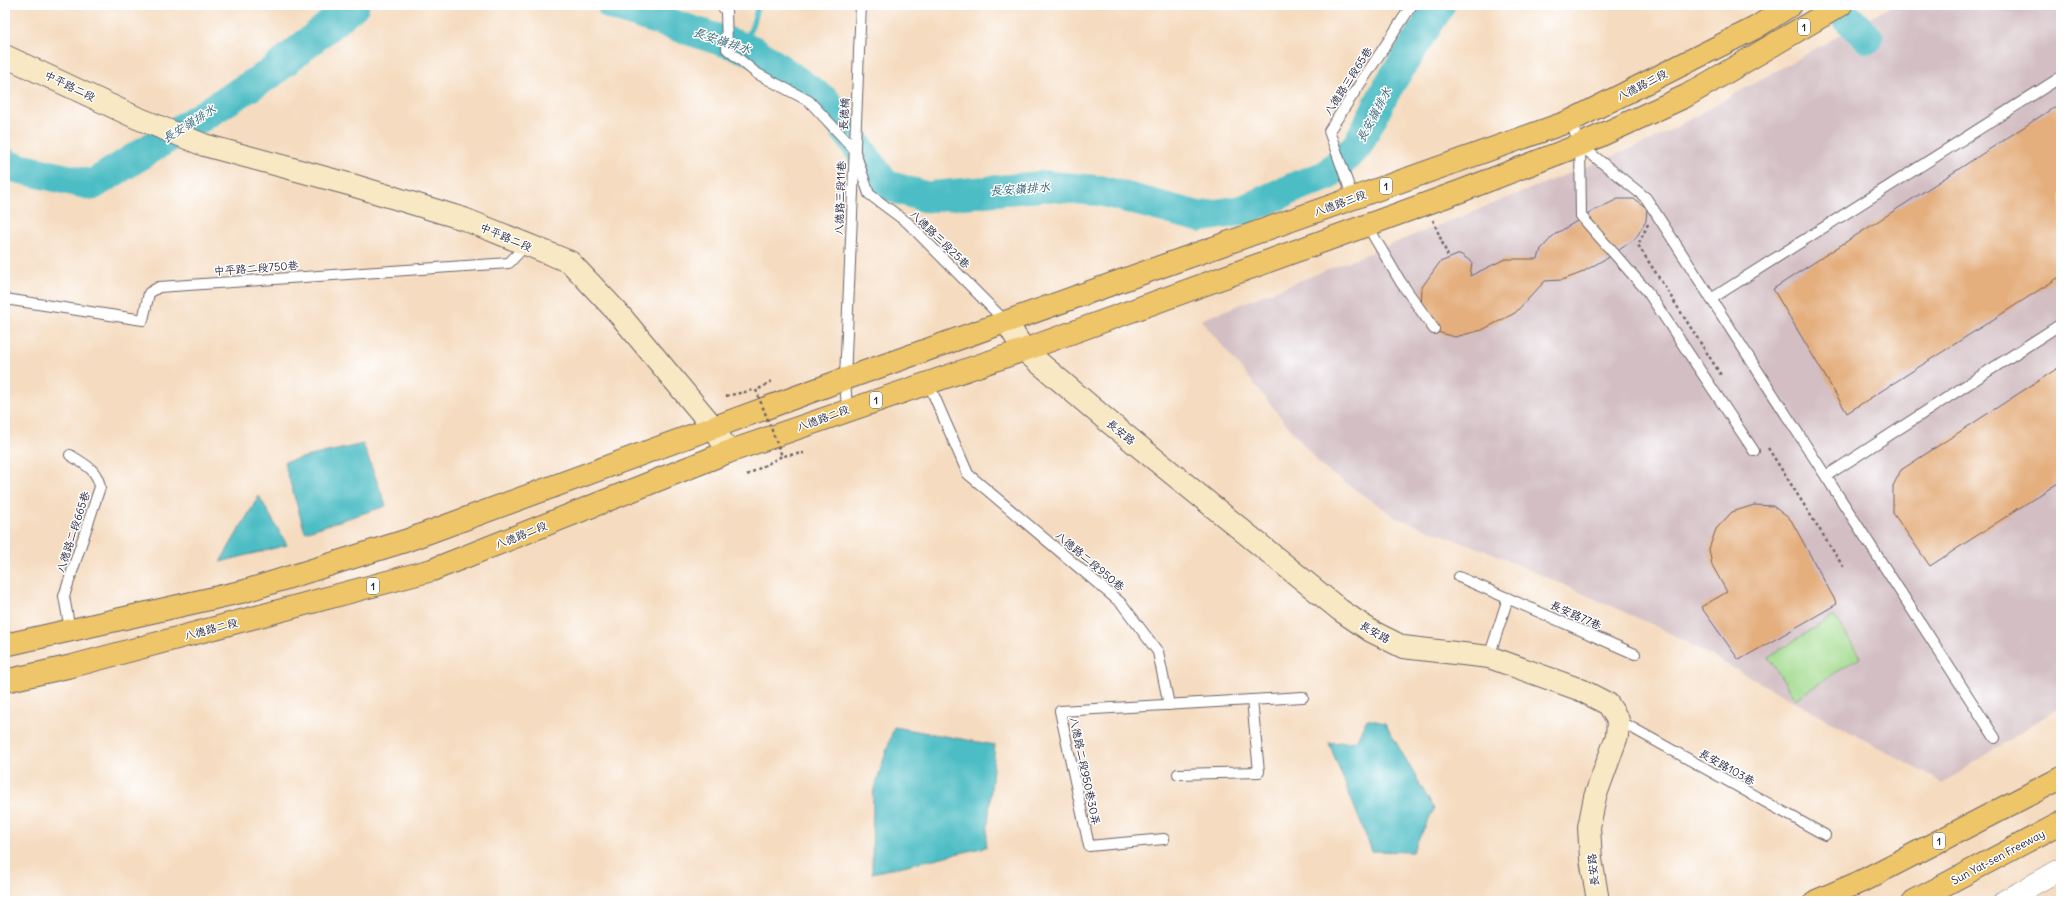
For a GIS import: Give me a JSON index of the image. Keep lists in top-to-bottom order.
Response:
{
  "streets": {
    "main road": [
      "1",
      "八德路三段",
      "八德路二段",
      "Sun Yat-sen Freeway"
    ],
    "street": ["中平路二段", "長安路"],
    "lane": [
      "八德路三段65巷",
      "長德橋",
      "八德路三段11巷",
      "八德路三段25巷",
      "中平路二段750巷",
      "八德路二段665巷",
      "八德路二段950巷",
      "長安路77巷",
      "長安路103巷",
      "八德路二段950巷30弄"
    ]
  },
  "crossings": [
    ["1", "八德路三段"],
    ["1", "中平路二段"],
    ["1", "八德路三段11巷"],
    ["1", "八德路三段25巷"],
    ["1", "八德路二段"],
    ["1", "長安路"],
    ["1", "八德路二段665巷"],
    ["八德路三段65巷", "八德路三段"],
    ["八德路三段", "八德路三段25巷"],
    ["八德路三段", "長安路"],
    ["中平路二段", "中平路二段750巷"],
    ["中平路二段", "八德路二段"],
    ["長德橋", "八德路三段11巷"],
    ["長德橋", "八德路三段25巷"],
    ["八德路三段11巷", "八德路三段25巷"],
    ["八德路三段11巷", "八德路二段"],
    ["八德路三段25巷", "長安路"],
    ["八德路二段", "長安路"],
    ["八德路二段", "八德路二段950巷"],
    ["長安路", "長安路103巷"],
    ["八德路二段950巷", "八德路二段950巷30弄"]
  ],
  "water": ["長安嶺排水"]
}
